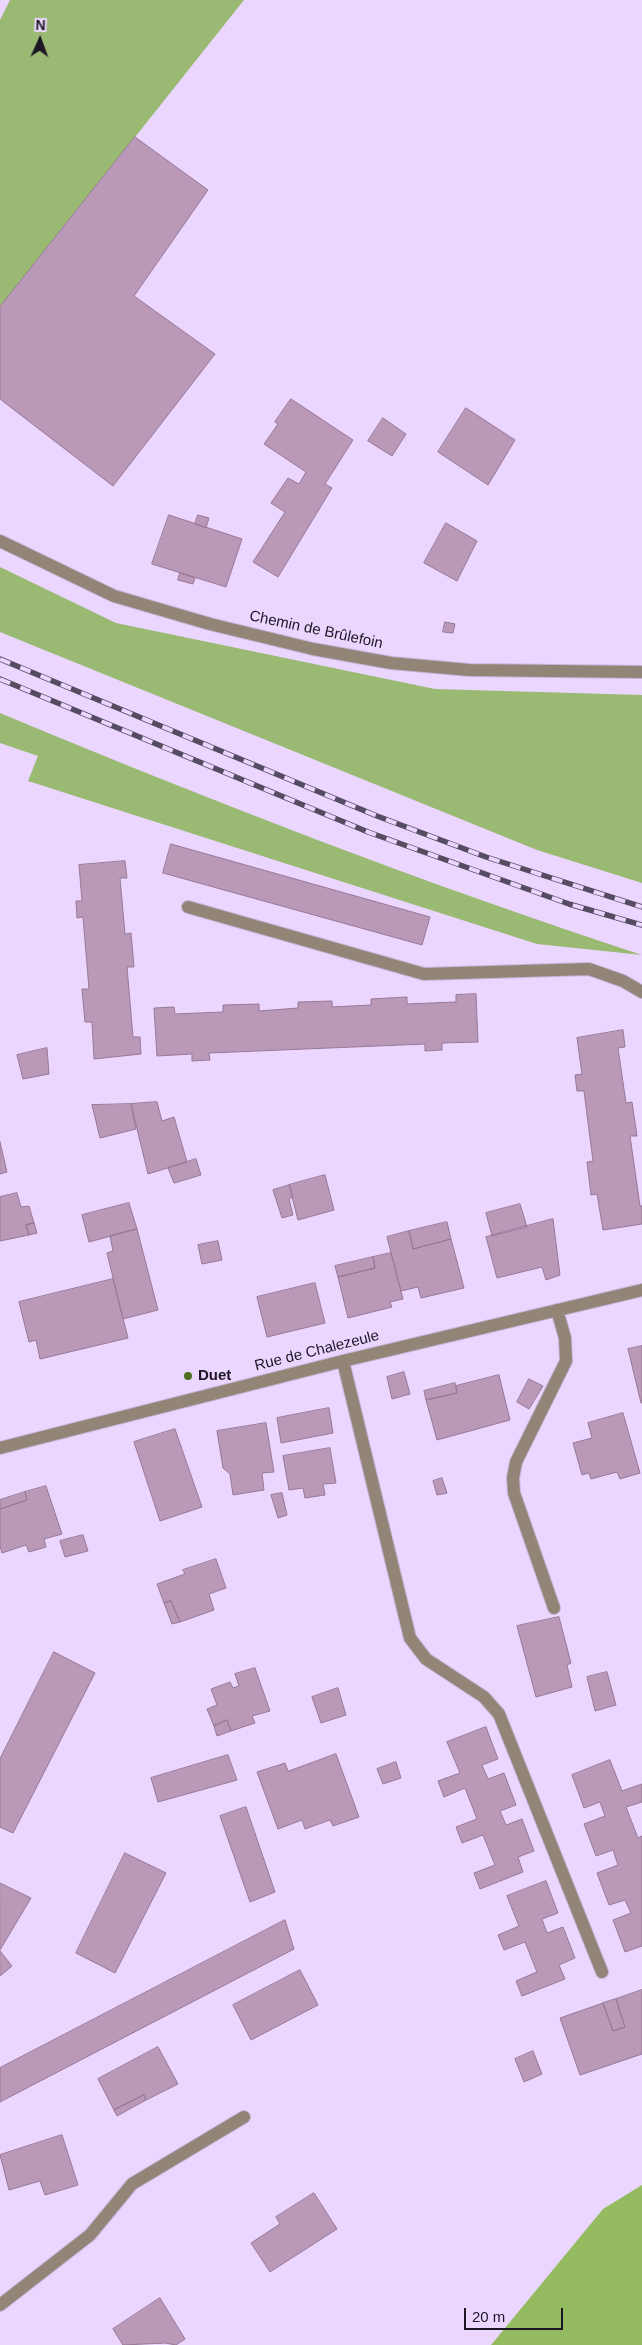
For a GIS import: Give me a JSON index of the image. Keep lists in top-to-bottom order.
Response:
{
  "streets": {
    "street": ["Chemin de Brûlefoin", "Rue de Chalezeule"]
  },
  "places": ["Duet"],
  "scale_bar": "20 m",
  "north": "top"
}
